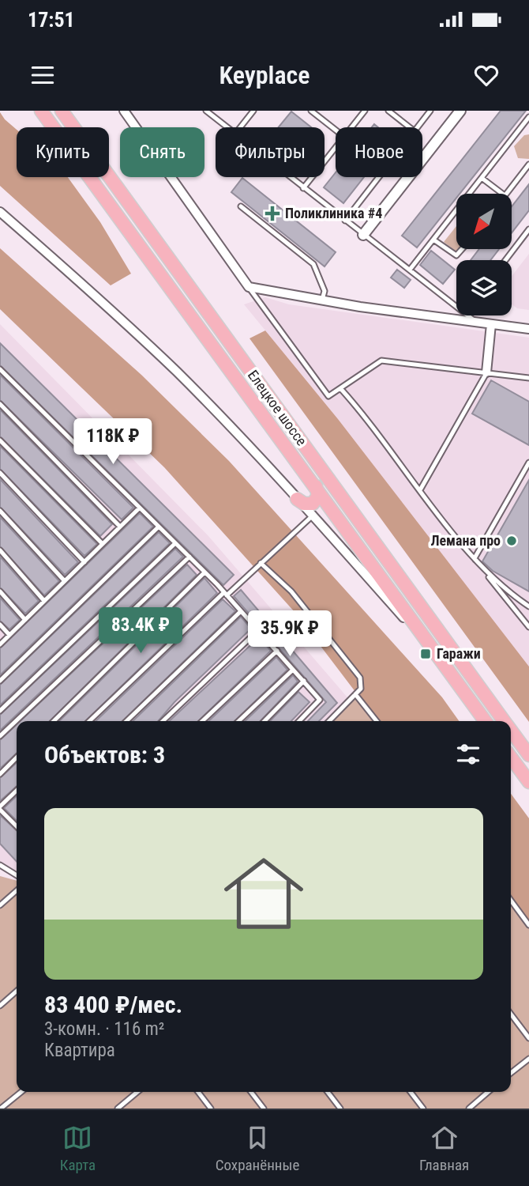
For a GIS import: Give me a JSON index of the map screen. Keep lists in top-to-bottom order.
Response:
{
  "streets": {
    "main road": ["Елецкое шоссе"]
  },
  "places": {
    "health": ["Поликлиника #4"],
    "other": ["Лемана про"],
    "transit": ["Гаражи"]
  },
  "north": "bottom left",
  "page": {
    "status": "17:51",
    "header": "Keyplace",
    "chip": [
      "Купить",
      "Снять",
      "Фильтры",
      "Новое"
    ],
    "price": ["118K ₽", "83.4K ₽", "35.9K ₽"],
    "heading": "Объектов: 3",
    "list": [
      {
        "name": "83 400 ₽/мес.",
        "note": "3-комн. · 116 m² · Квартира"
      }
    ],
    "tabs": ["Карта", "Сохранённые", "Главная"]
  }
}
